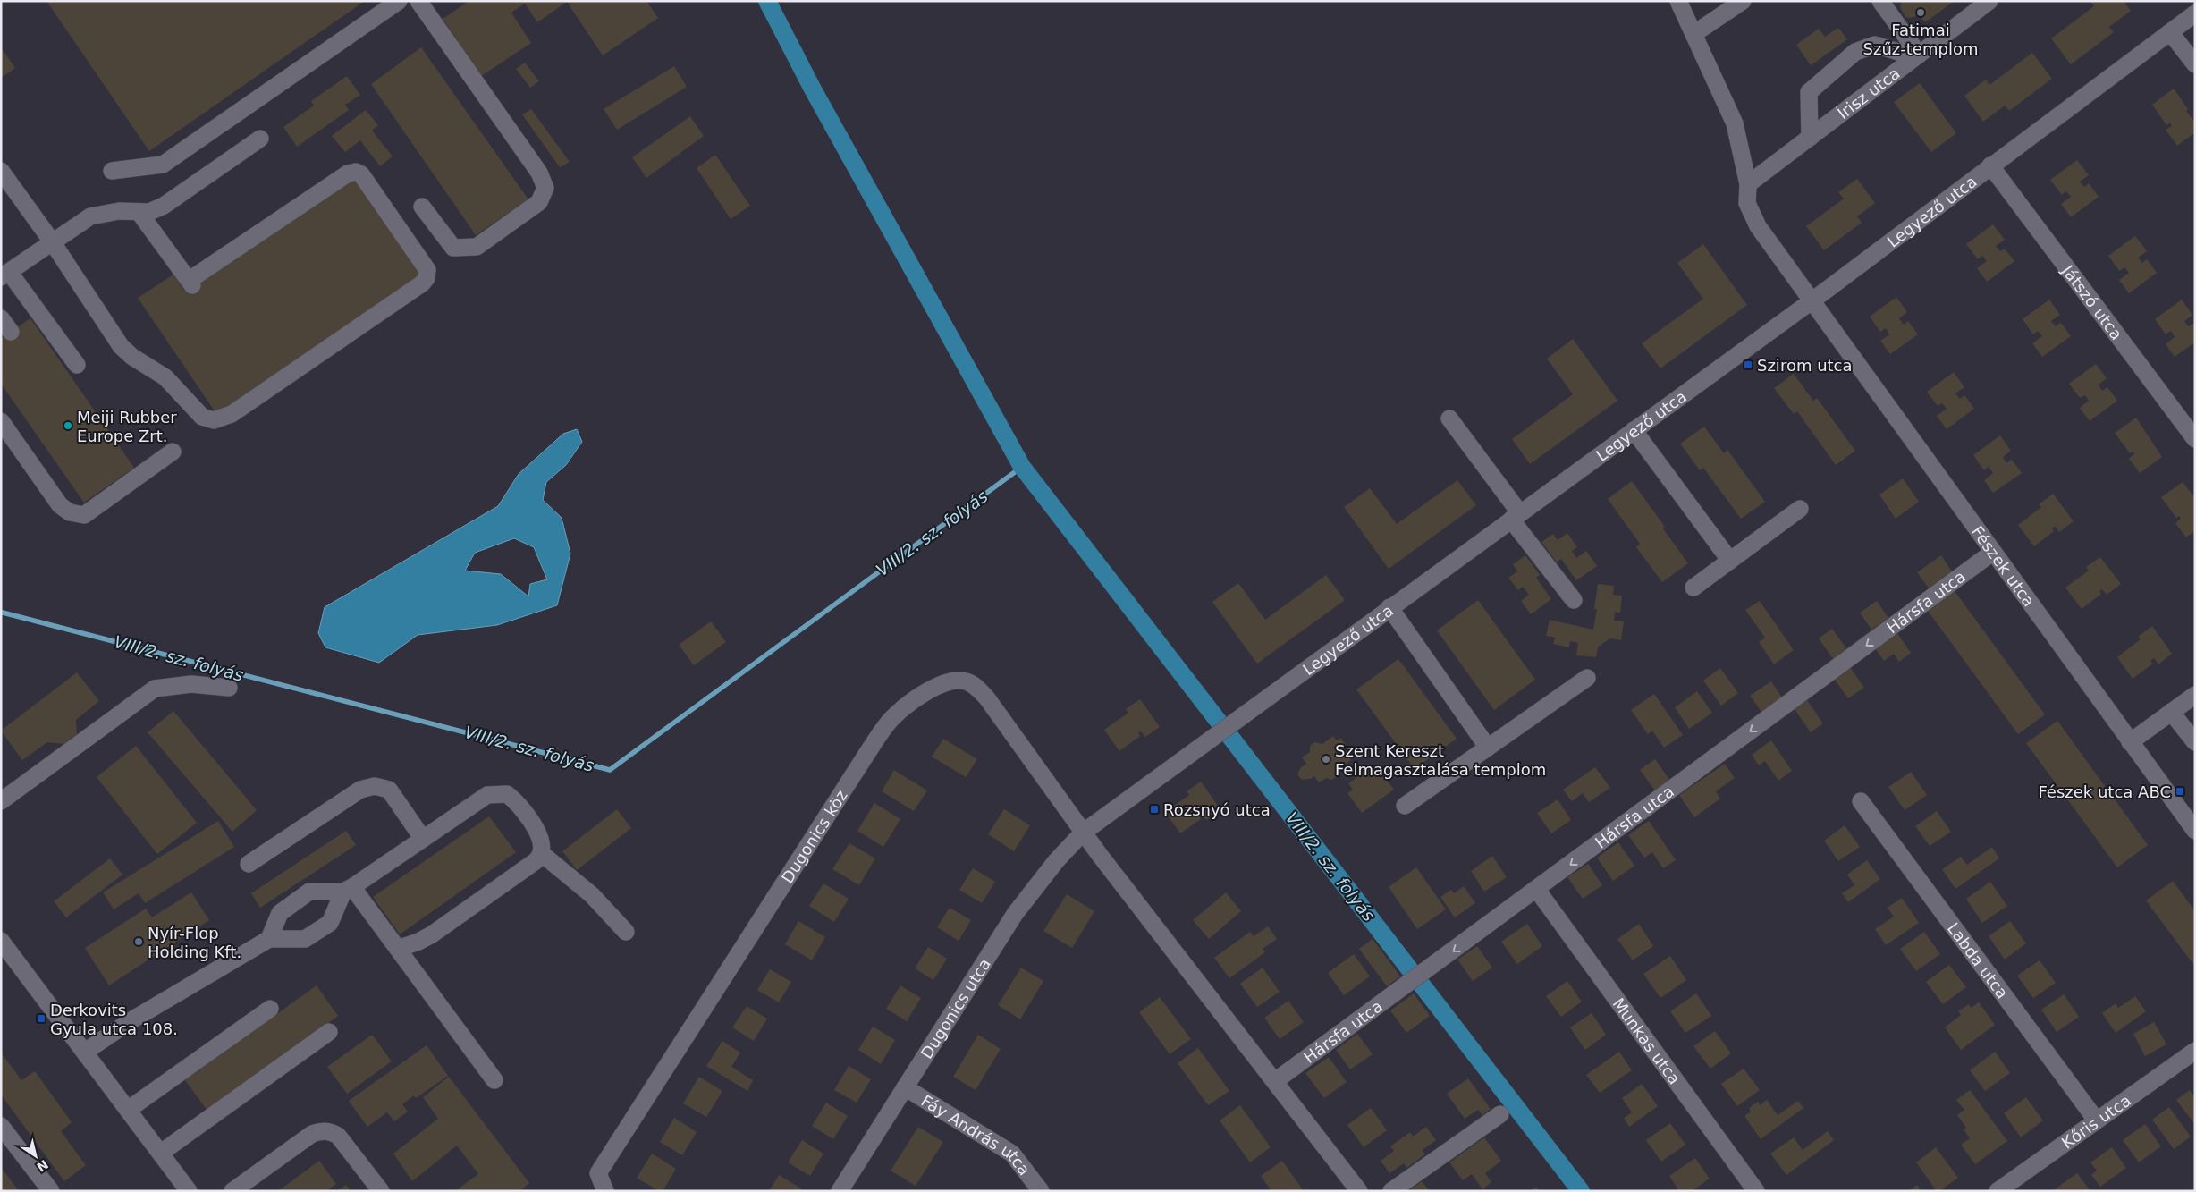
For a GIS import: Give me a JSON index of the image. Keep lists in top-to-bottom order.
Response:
{
  "streets": {
    "street": [
      "Írisz utca",
      "Legyező utca",
      "Játszó utca",
      "Fészek utca",
      "Hársfa utca",
      "Dugonics köz",
      "Labda utca",
      "Dugonics utca",
      "Munkás utca",
      "Kőris utca",
      "Fáy András utca"
    ]
  },
  "crossings": [
    ["Legyező utca", "Játszó utca"],
    ["Legyező utca", "Fészek utca"],
    ["Legyező utca", "Dugonics köz"],
    ["Legyező utca", "Dugonics utca"],
    ["Fészek utca", "Hársfa utca"],
    ["Hársfa utca", "Munkás utca"],
    ["Dugonics köz", "Dugonics utca"],
    ["Labda utca", "Kőris utca"],
    ["Dugonics utca", "Fáy András utca"]
  ],
  "water": ["VIII/2. sz. folyás"],
  "places": {
    "other": [
      "Fatimai Szűz-templom",
      "Meiji Rubber Europe Zrt.",
      "Szent Kereszt Felmagasztalása templom",
      "Nyír-Flop Holding Kft."
    ],
    "transit": [
      "Szirom utca",
      "Fészek utca ABC",
      "Rozsnyó utca",
      "Derkovits Gyula utca 108."
    ]
  },
  "north": "bottom right"
}
